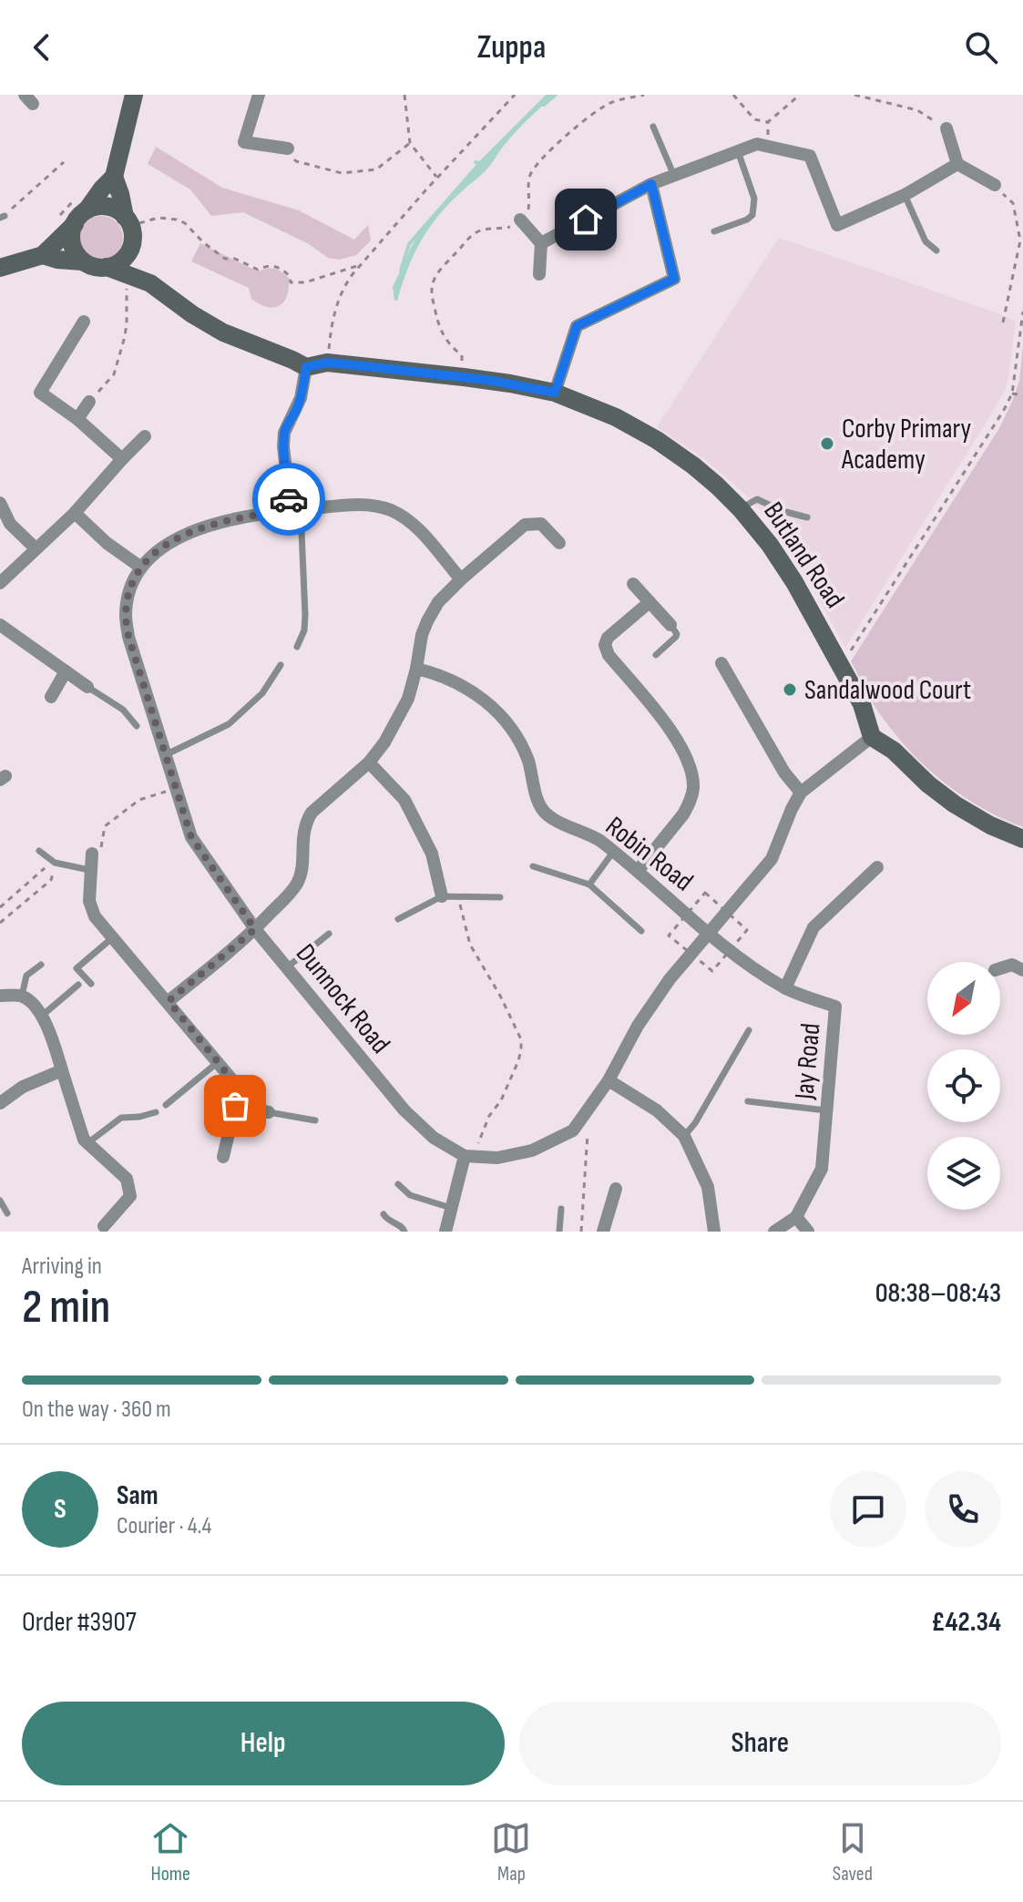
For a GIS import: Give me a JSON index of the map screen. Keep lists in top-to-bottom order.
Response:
{
  "streets": {
    "street": [
      "Butland Road",
      "Robin Road",
      "Dunnock Road",
      "Jay Road"
    ]
  },
  "crossings": [
    ["Robin Road", "Jay Road"]
  ],
  "places": ["Corby Primary Academy", "Sandalwood Court"],
  "north": "bottom left",
  "page": {
    "header": "Zuppa",
    "heading": ["2 min", "Arriving in", "08:38–08:43"],
    "panel": [
      "Sam",
      "Courier · 4.4",
      "Order #3907",
      "£42.34"
    ],
    "bar": "On the way · 360 m",
    "round": "S",
    "buttons": ["Help", "Share"],
    "tabs": ["Home", "Map", "Saved"]
  }
}
